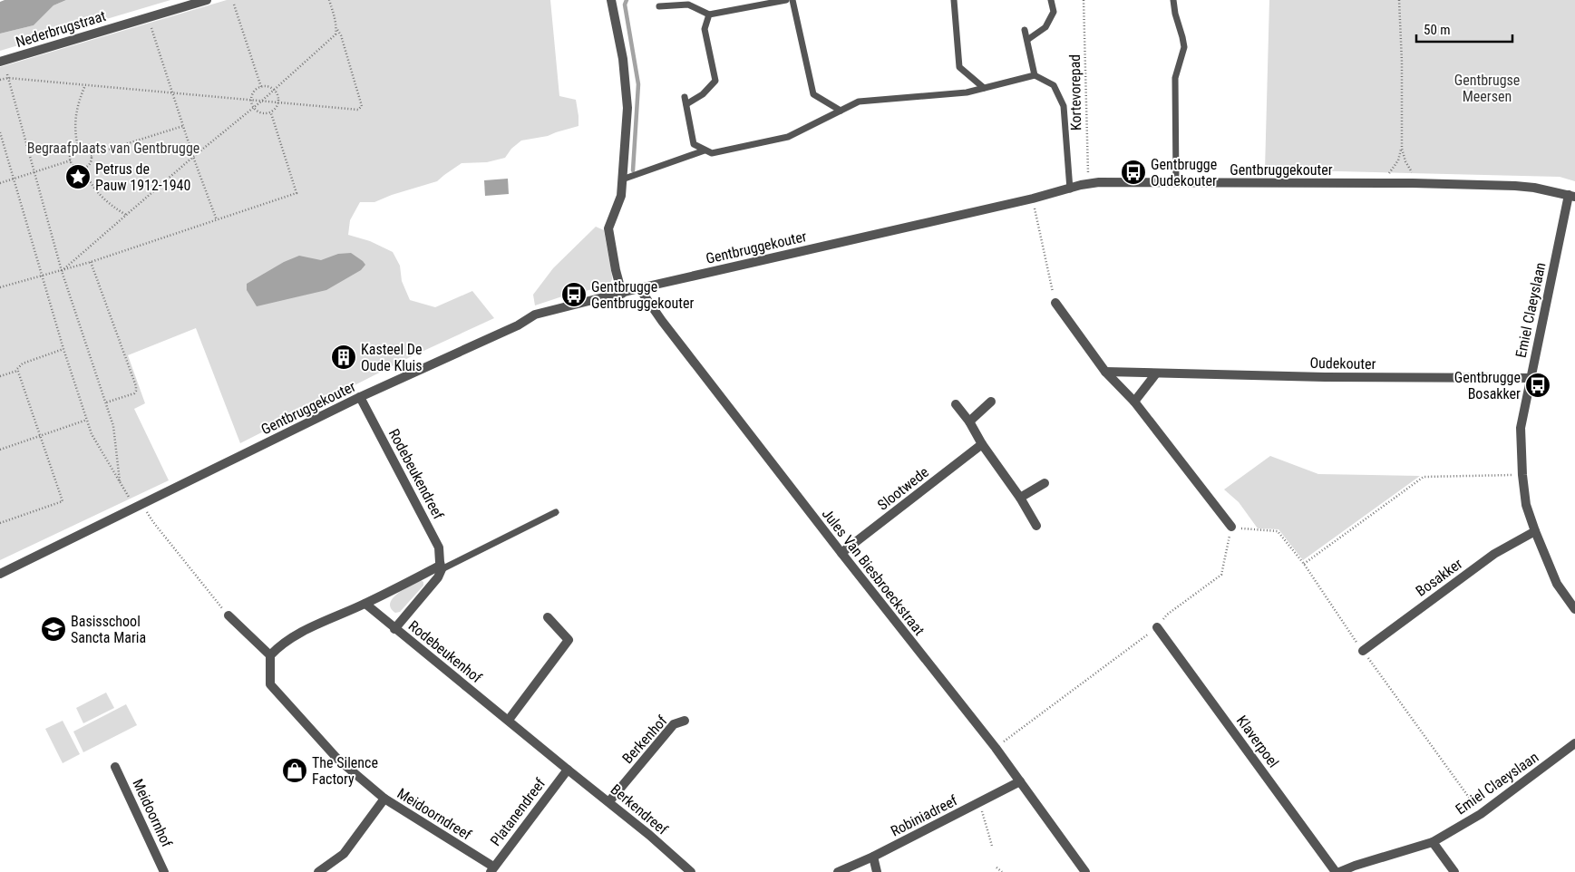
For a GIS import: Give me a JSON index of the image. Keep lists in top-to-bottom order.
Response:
{
  "streets": {
    "street": [
      "Nederbrugstraat",
      "Gentbruggekouter",
      "Emiel Claeyslaan",
      "Oudekouter",
      "Rodebeukendreef",
      "Slootwede",
      "Jules Van Biesbroeckstraat",
      "Bosakker",
      "Rodebeukenhof",
      "Berkenhof",
      "Klaverpoel",
      "Berkendreef",
      "Platanendreef",
      "Meidoornhof",
      "Meidoorndreef",
      "Robiniadreef"
    ],
    "path": ["Kortevorepad"]
  },
  "crossings": [
    ["Kortevorepad", "Gentbruggekouter"],
    ["Gentbruggekouter", "Emiel Claeyslaan"],
    ["Gentbruggekouter", "Rodebeukendreef"],
    ["Gentbruggekouter", "Jules Van Biesbroeckstraat"],
    ["Emiel Claeyslaan", "Oudekouter"],
    ["Emiel Claeyslaan", "Bosakker"],
    ["Slootwede", "Jules Van Biesbroeckstraat"],
    ["Jules Van Biesbroeckstraat", "Robiniadreef"],
    ["Rodebeukenhof", "Berkendreef"],
    ["Rodebeukenhof", "Platanendreef"],
    ["Berkenhof", "Berkendreef"],
    ["Berkendreef", "Platanendreef"],
    ["Platanendreef", "Meidoorndreef"]
  ],
  "parks": ["Gentbrugse Meersen", "Begraafplaats van Gentbrugge"],
  "places": {
    "bus stop": ["Gentbrugge Oudekouter", "Gentbrugge Gentbruggekouter", "Gentbrugge Bosakker"],
    "place": ["Petrus de Pauw 1912-1940"],
    "building": ["Kasteel De Oude Kluis"],
    "school or university": ["Basisschool Sancta Maria"],
    "shop": ["The Silence Factory"]
  },
  "scale_bar": "50 m"
}
